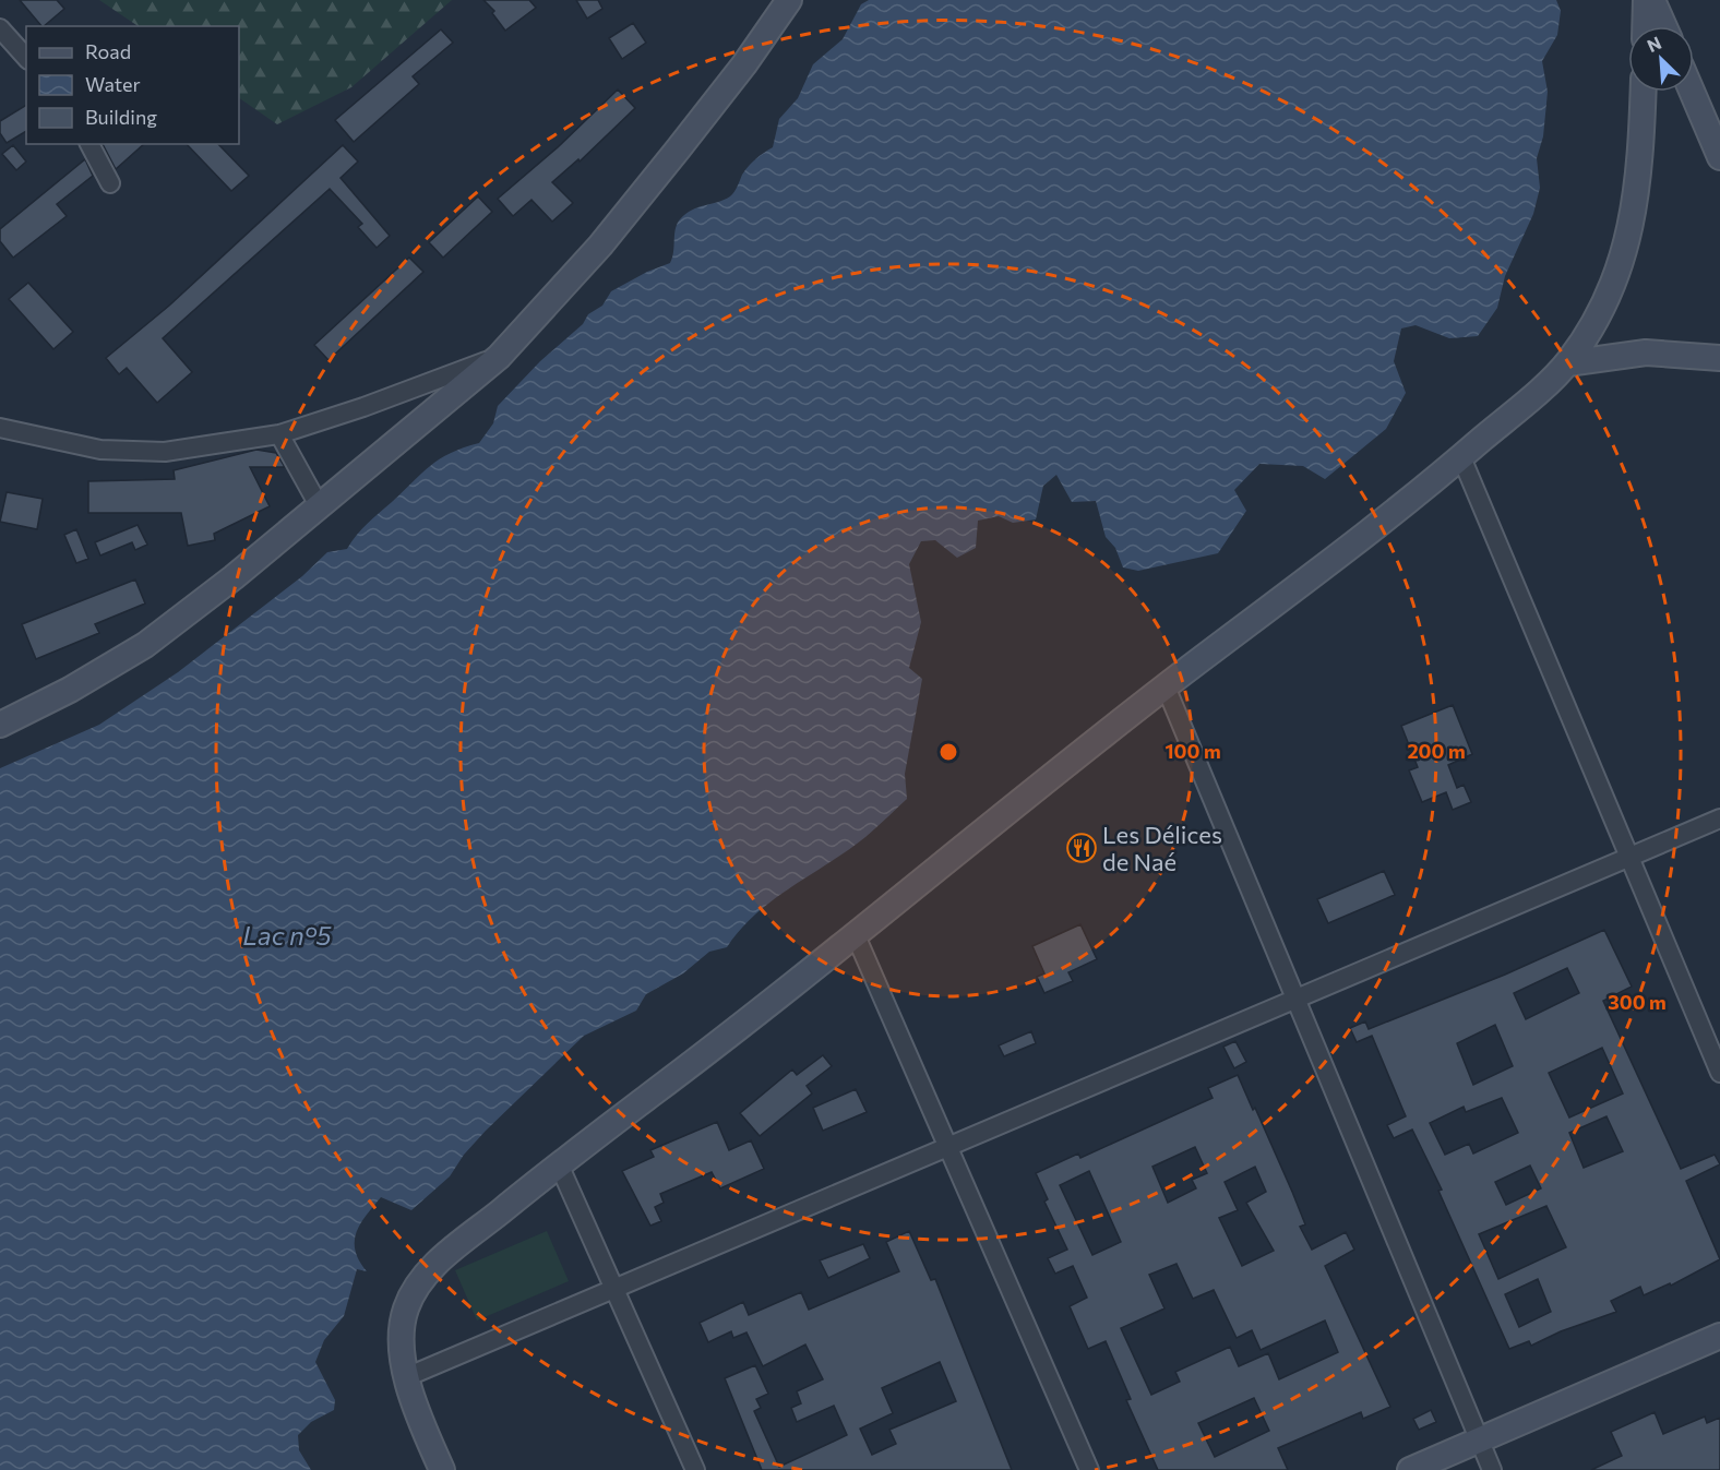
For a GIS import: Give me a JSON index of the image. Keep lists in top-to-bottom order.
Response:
{
  "water": ["Lac n°5"],
  "places": {
    "restaurant": ["Les Délices de Naé"]
  },
  "legend": ["Road", "Water", "Building"],
  "north": "top left",
  "rings": ["100 m", "200 m", "300 m"]
}
